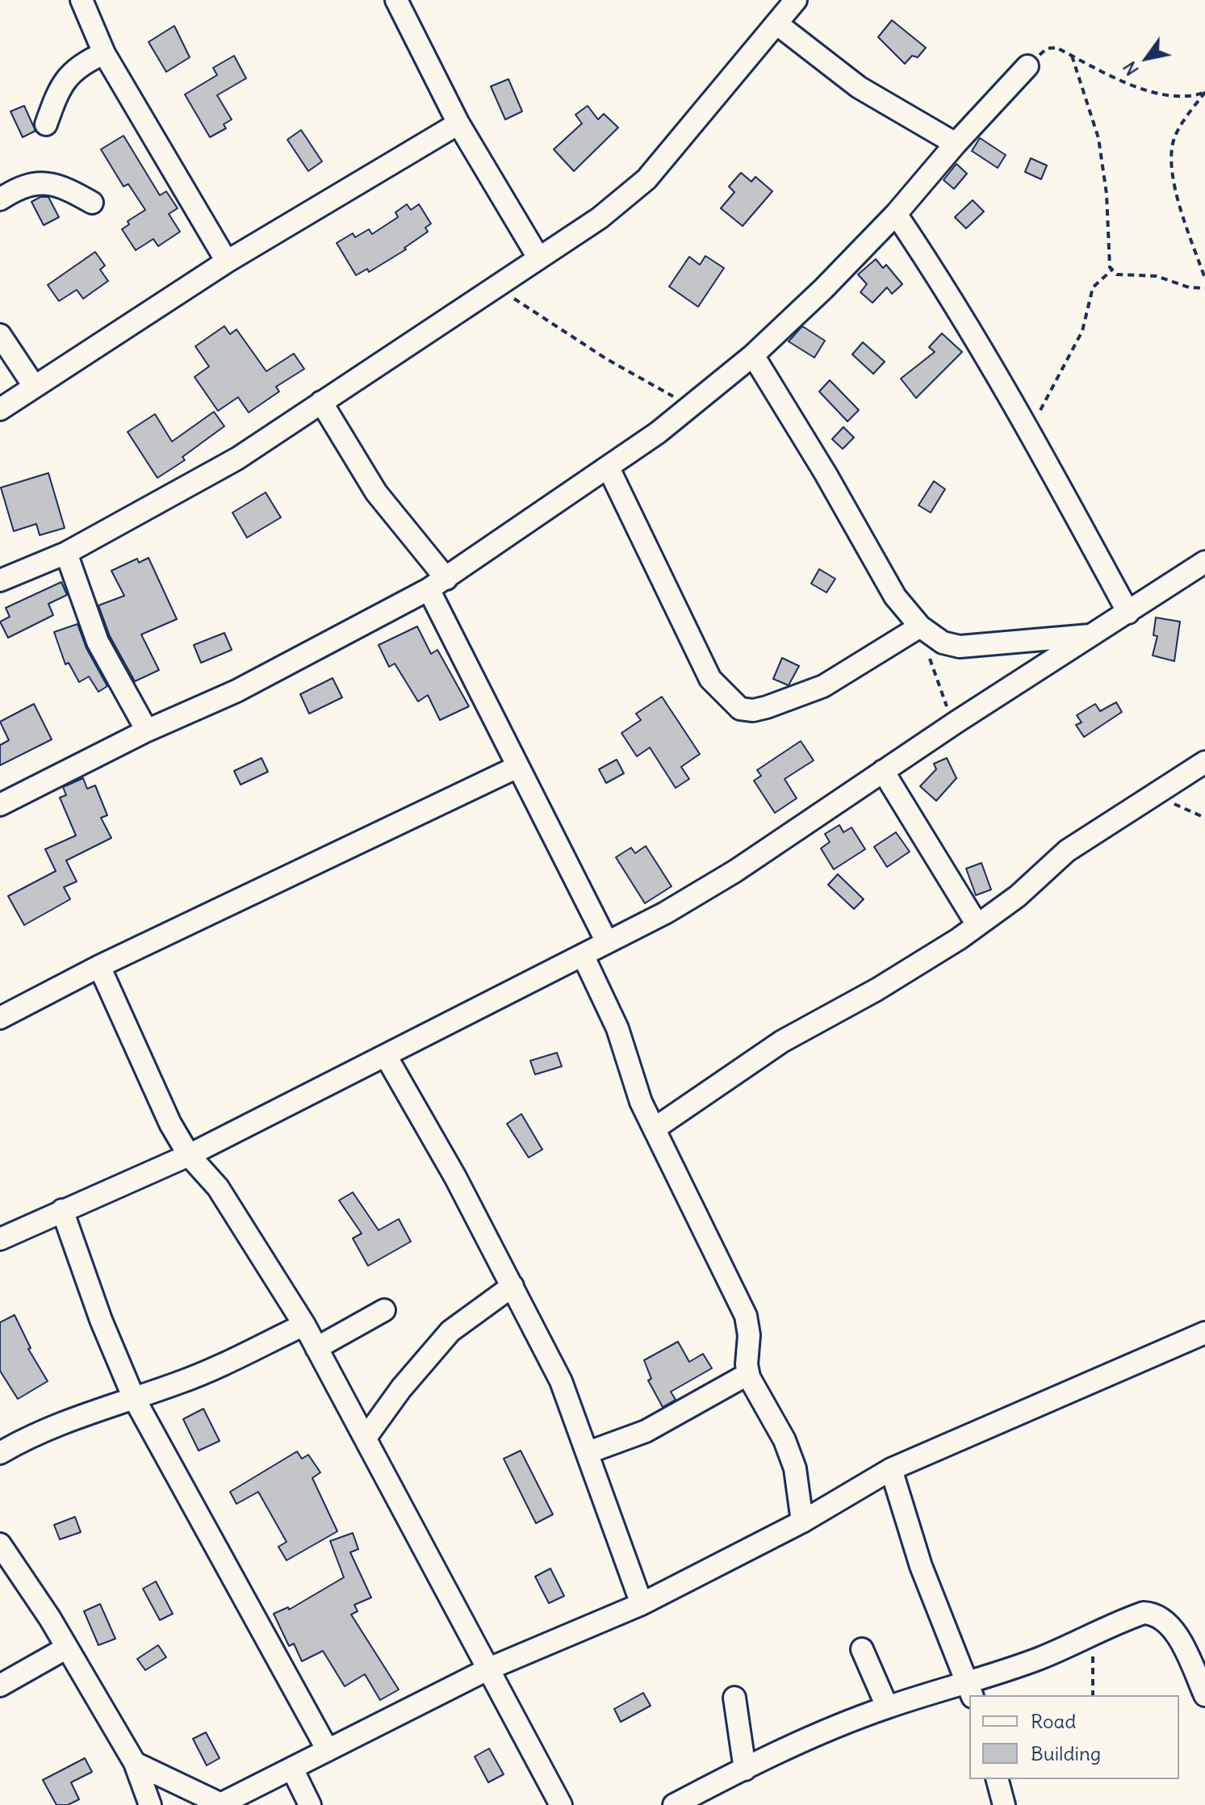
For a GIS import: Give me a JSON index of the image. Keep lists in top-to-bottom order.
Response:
{
  "legend": ["Road", "Building"],
  "north": "bottom left"
}
